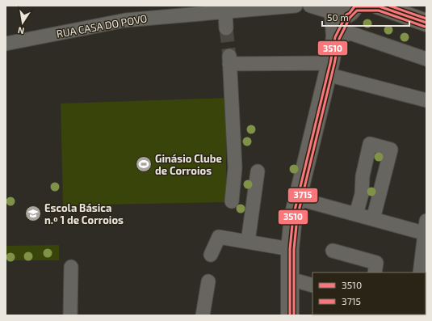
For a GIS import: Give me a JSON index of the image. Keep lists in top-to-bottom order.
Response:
{
  "streets": {
    "street": ["RUA CASA DO POVO"]
  },
  "places": {
    "sports": ["Ginásio Clube de Corroios"],
    "school or university": ["Escola Básica n.º 1 de Corroios"]
  },
  "lines": ["transit line 3510", "transit line 3715"],
  "legend": ["3510", "3715"],
  "scale_bar": "50 m",
  "north": "bottom"
}
